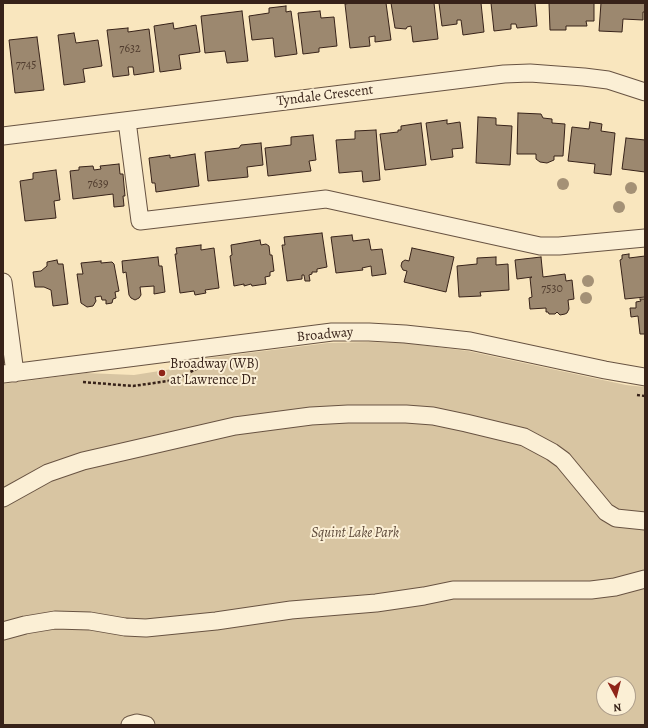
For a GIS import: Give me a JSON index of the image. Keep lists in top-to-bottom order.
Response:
{
  "streets": {
    "street": ["Tyndale Crescent", "Broadway"]
  },
  "parks": ["Squint Lake Park"],
  "places": ["Broadway (WB) at Lawrence Dr"],
  "house_numbers": [
    "7632",
    "7745",
    "7639",
    "7530"
  ],
  "north": "bottom"
}
